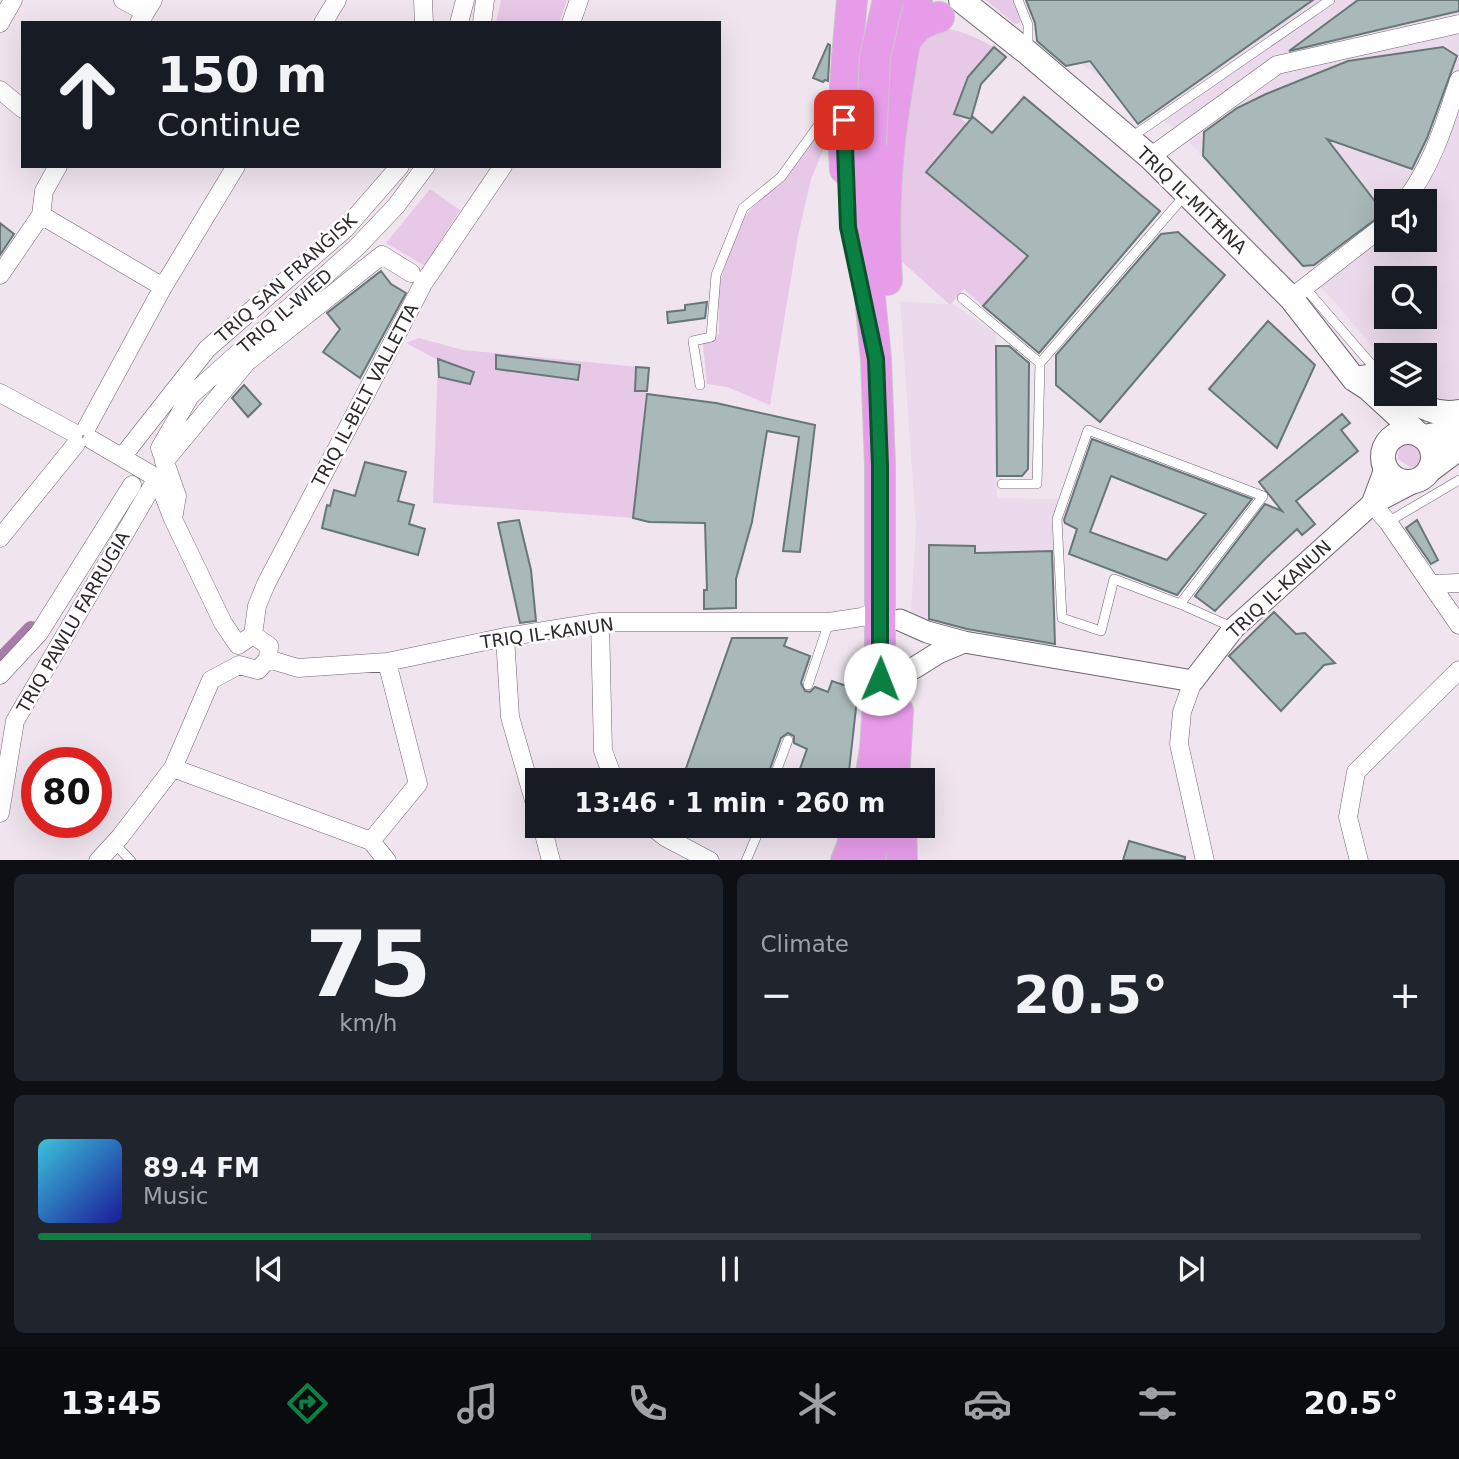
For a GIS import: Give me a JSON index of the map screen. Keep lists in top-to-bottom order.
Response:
{
  "streets": {
    "main road": ["TRIQ IL-MITĦNA", "TRIQ IL-KANUN"],
    "street": [
      "TRIQ SAN FRANĠISK",
      "TRIQ IL-WIED",
      "TRIQ IL-BELT VALLETTA",
      "TRIQ PAWLU FARRUGIA"
    ]
  },
  "crossings": [
    ["TRIQ IL-MITĦNA", "TRIQ IL-KANUN"],
    ["TRIQ IL-WIED", "TRIQ PAWLU FARRUGIA"]
  ],
  "page": {
    "turn": ["150 m", "Continue"],
    "limit": "80",
    "trip": "13:46 · 1 min · 260 m",
    "tile": [
      ["75", "km/h"],
      "Climate"
    ],
    "heat": ["−", "20.5°", "+"],
    "song": ["89.4 FM", "Music"],
    "tabs": ["13:45", "20.5°"]
  }
}
